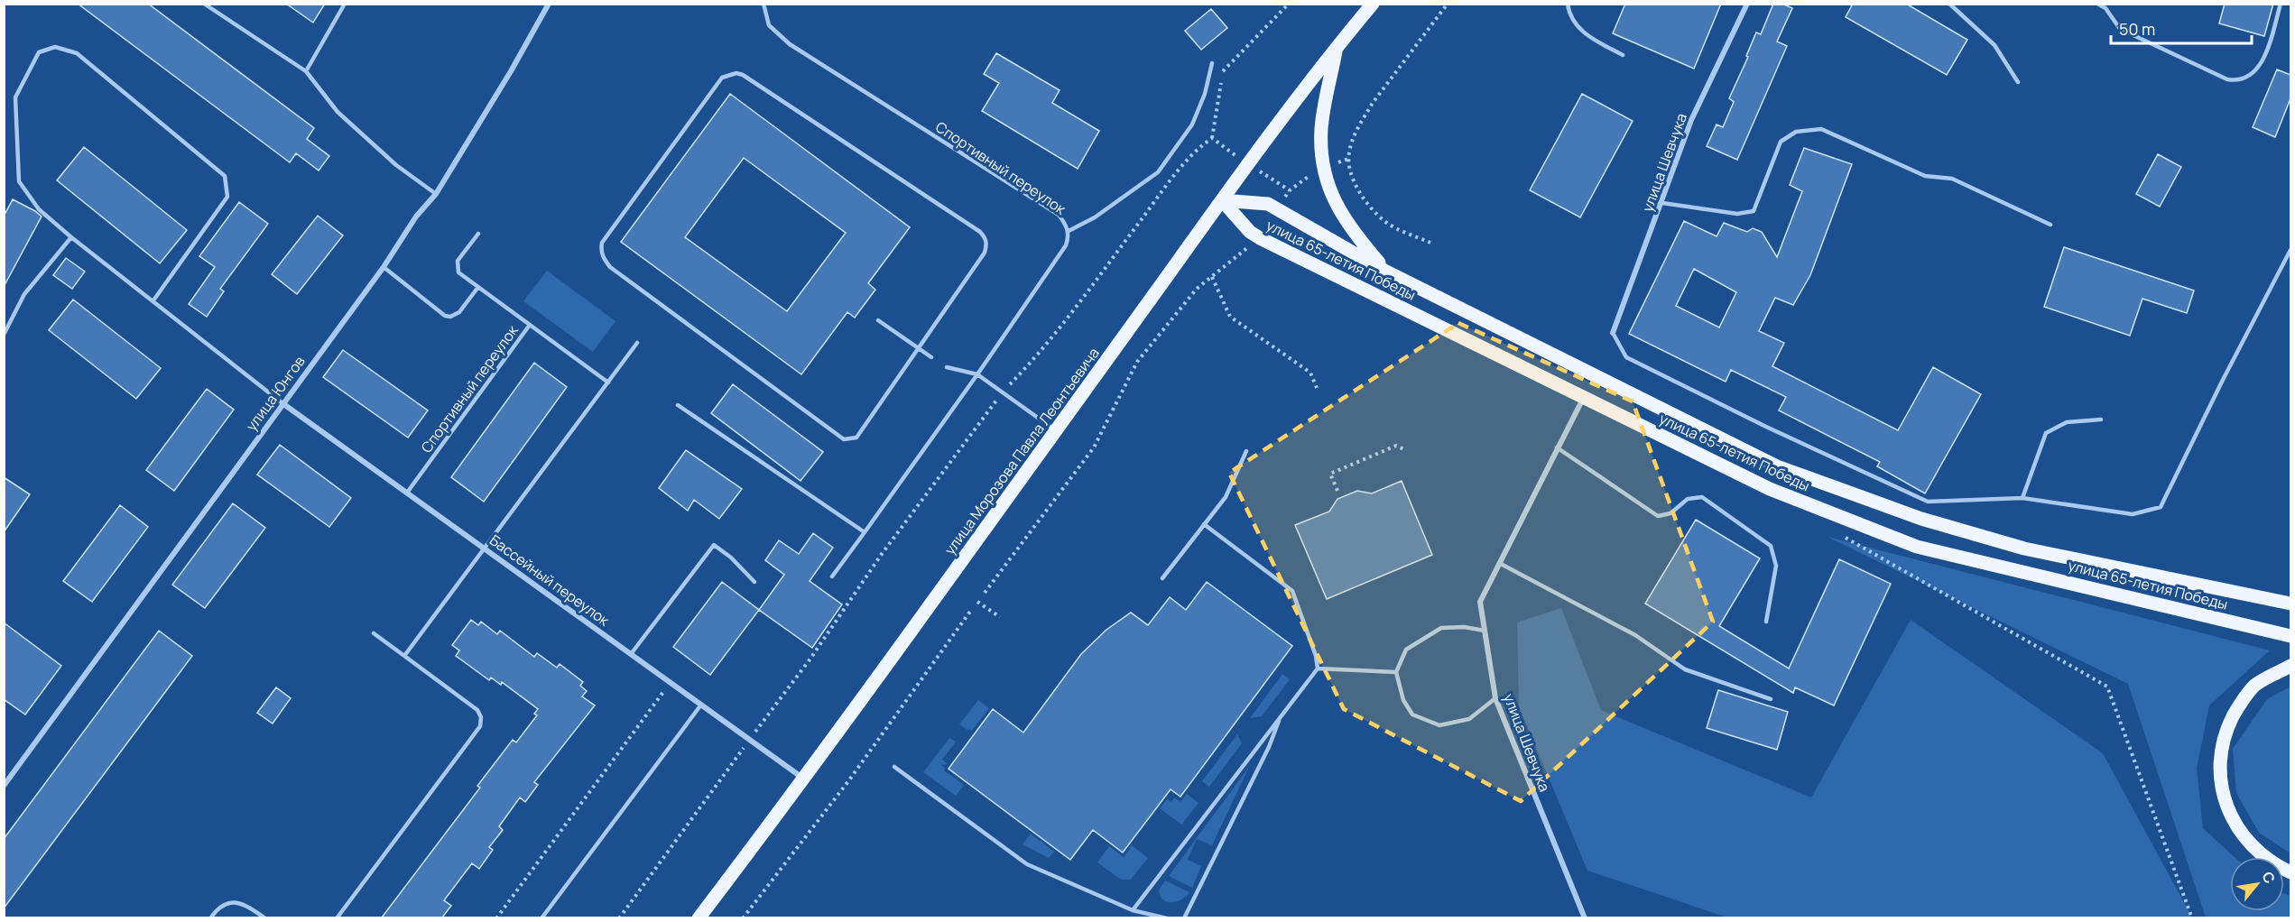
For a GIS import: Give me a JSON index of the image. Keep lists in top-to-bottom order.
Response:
{
  "streets": {
    "main road": ["улица 65-летия Победы", "улица Морозова Павла Леонтьевича"],
    "street": ["улица Шевчука", "улица Юнгов", "Бассейный переулок"],
    "lane": ["Спортивный переулок"]
  },
  "crossings": [
    ["улица Шевчука", "улица 65-летия Победы"],
    ["Спортивный переулок", "Бассейный переулок"],
    ["улица 65-летия Победы", "улица Морозова Павла Леонтьевича"],
    ["улица Юнгов", "Бассейный переулок"],
    ["улица Морозова Павла Леонтьевича", "Бассейный переулок"]
  ],
  "scale_bar": "50 m",
  "north": "top right"
}
